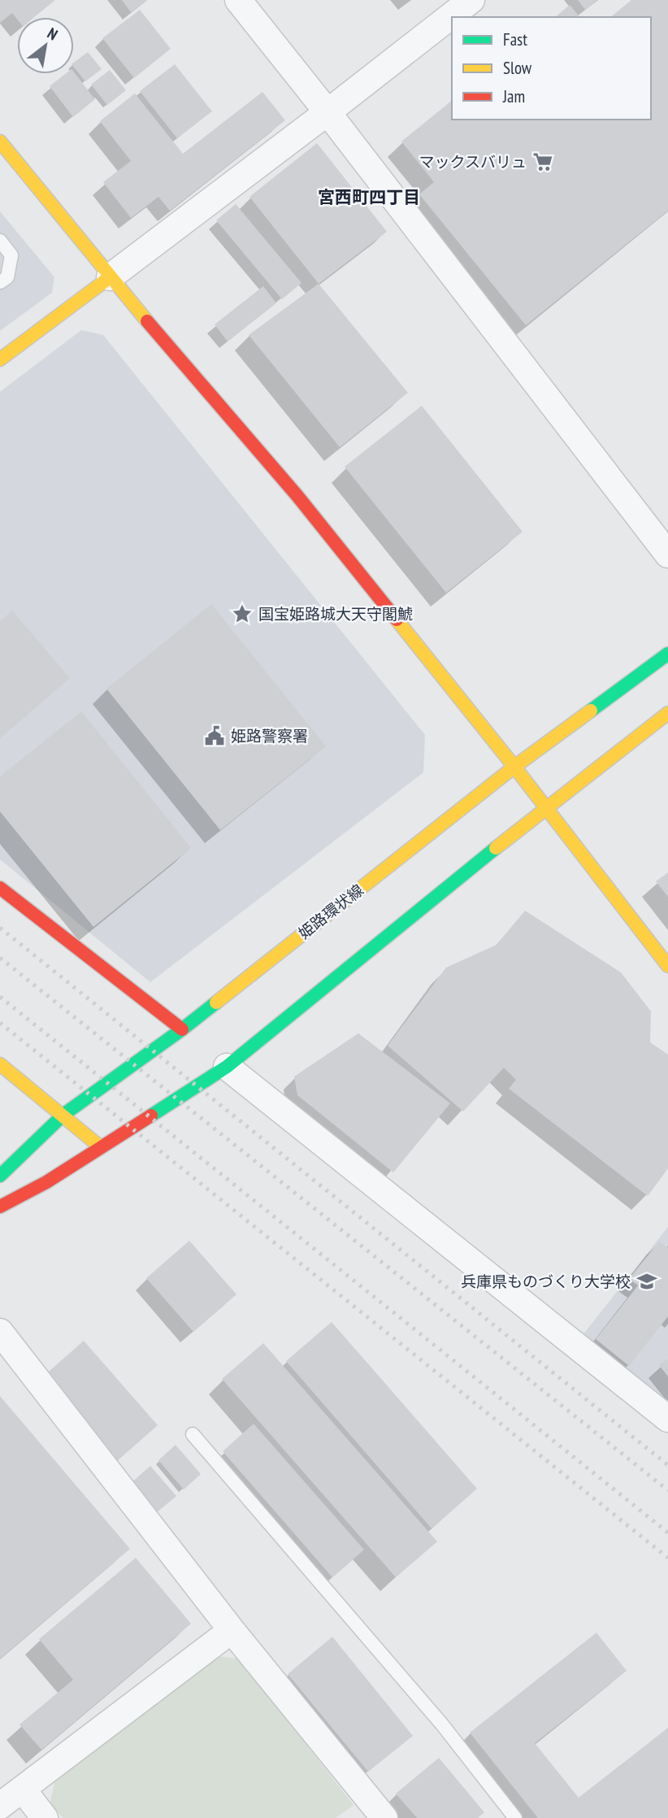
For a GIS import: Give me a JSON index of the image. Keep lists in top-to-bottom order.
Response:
{
  "streets": {
    "main road": ["姫路環状線"]
  },
  "districts": ["宮西町四丁目"],
  "places": {
    "supermarket": ["マックスバリュ"],
    "place": ["国宝姫路城大天守閣鯱"],
    "public building": ["姫路警察署"],
    "school or university": ["兵庫県ものづくり大学校"]
  },
  "legend": ["Fast", "Slow", "Jam"],
  "north": "top right"
}
